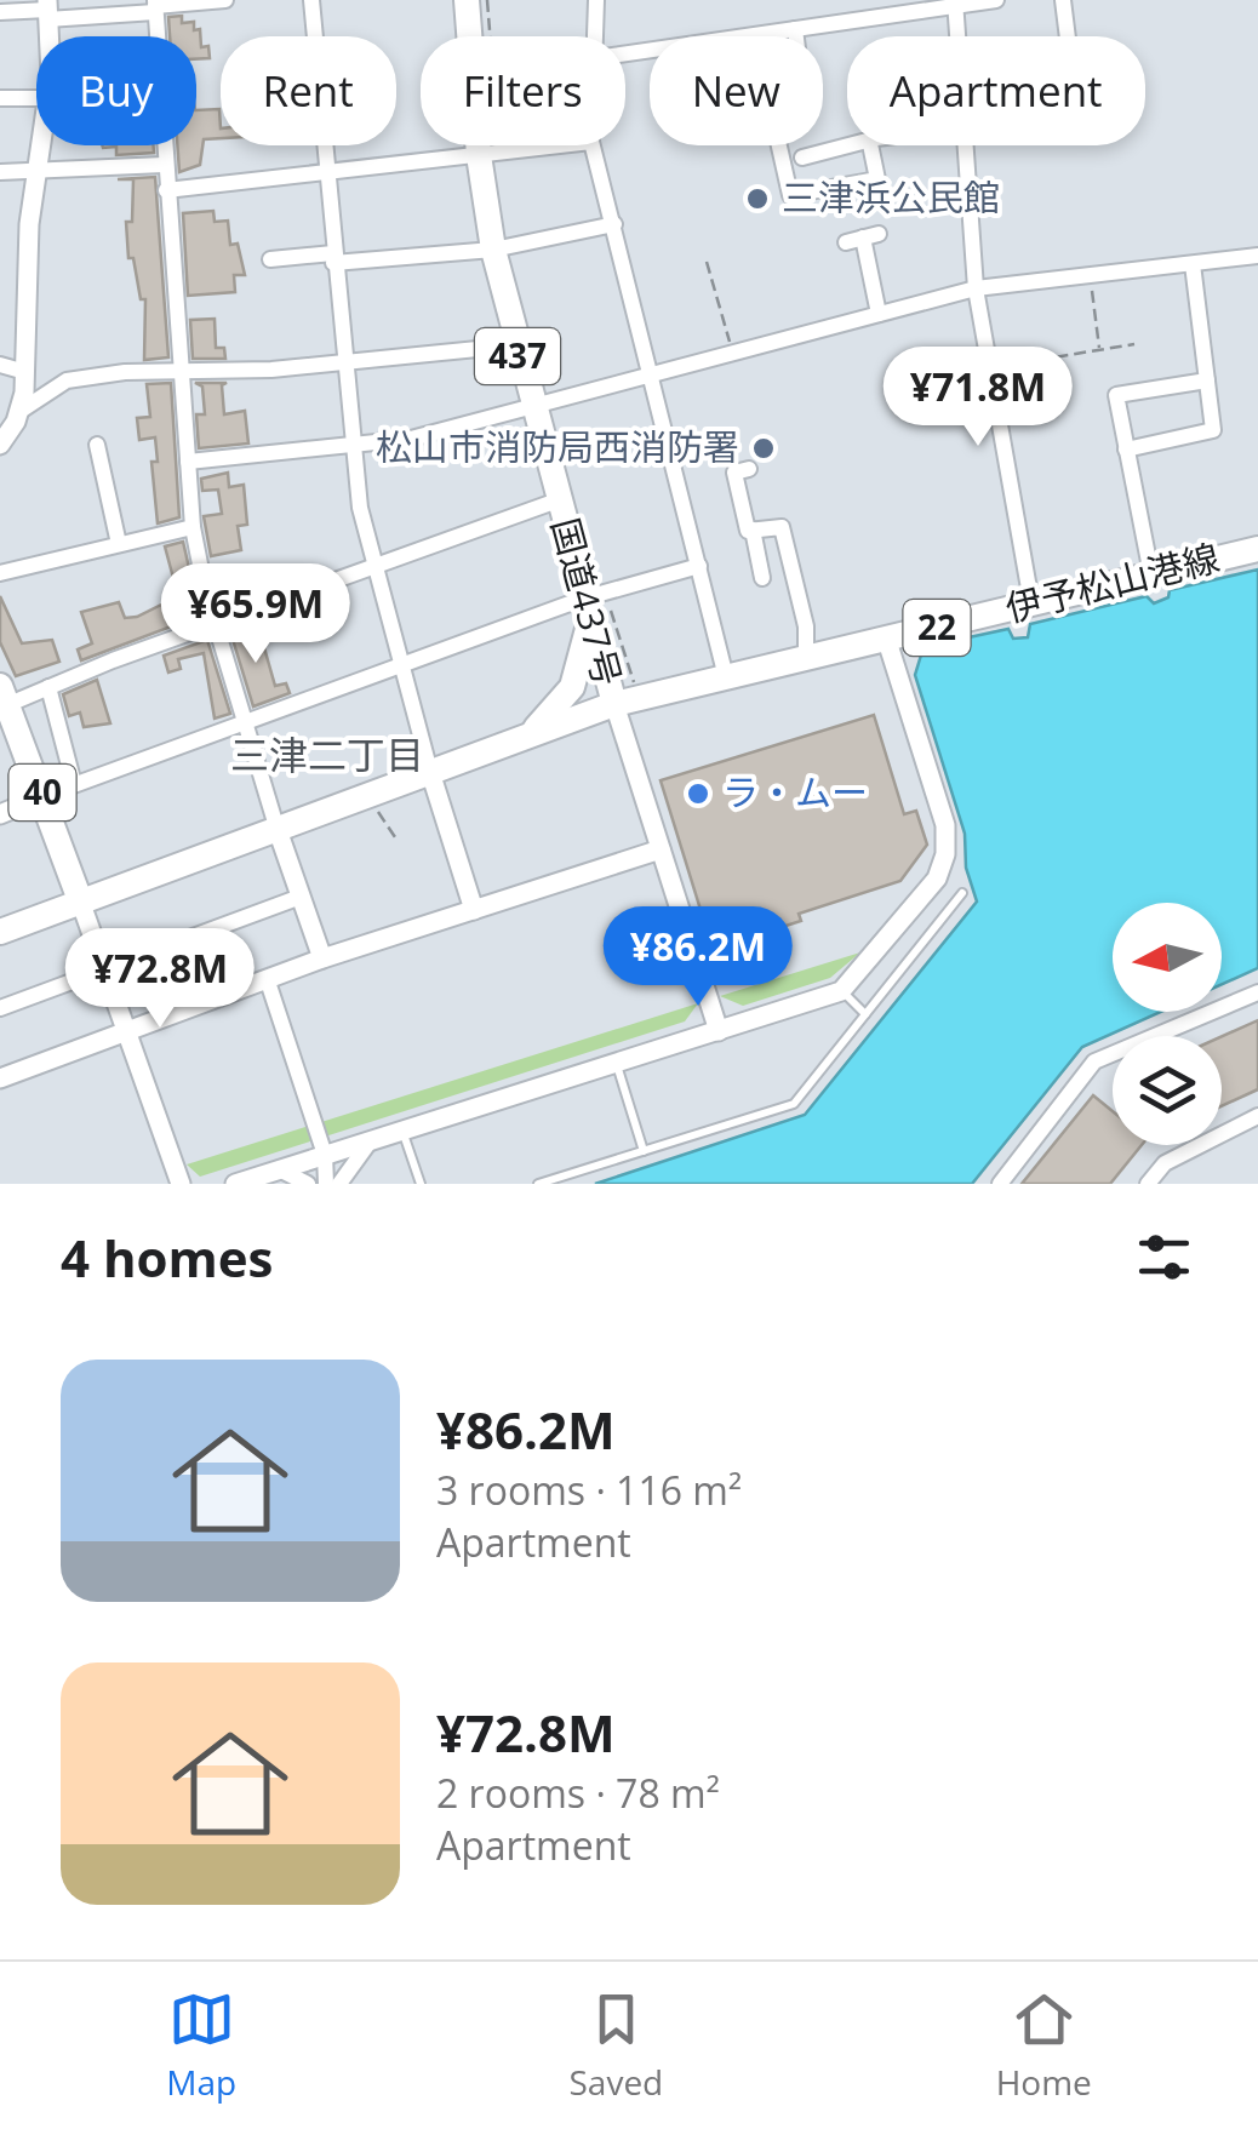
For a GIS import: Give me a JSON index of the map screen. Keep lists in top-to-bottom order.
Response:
{
  "streets": {
    "main road": [
      "437",
      "伊予松山港線",
      "国道437号",
      "22",
      "40"
    ]
  },
  "crossings": [
    ["伊予松山港線", "国道437号"],
    ["国道437号", "40"]
  ],
  "districts": ["三津二丁目"],
  "places": ["三津浜公民館", "松山市消防局西消防署", "ラ・ムー"],
  "north": "left",
  "page": {
    "chip": [
      "Buy",
      "Rent",
      "Filters",
      "New",
      "Apartment"
    ],
    "price": [
      "¥71.8M",
      "¥65.9M",
      "¥86.2M",
      "¥72.8M"
    ],
    "heading": "4 homes",
    "list": [
      {
        "name": "¥86.2M",
        "note": "3 rooms · 116 m² · Apartment"
      },
      {
        "name": "¥72.8M",
        "note": "2 rooms · 78 m² · Apartment"
      }
    ],
    "tabs": ["Map", "Saved", "Home"]
  }
}
